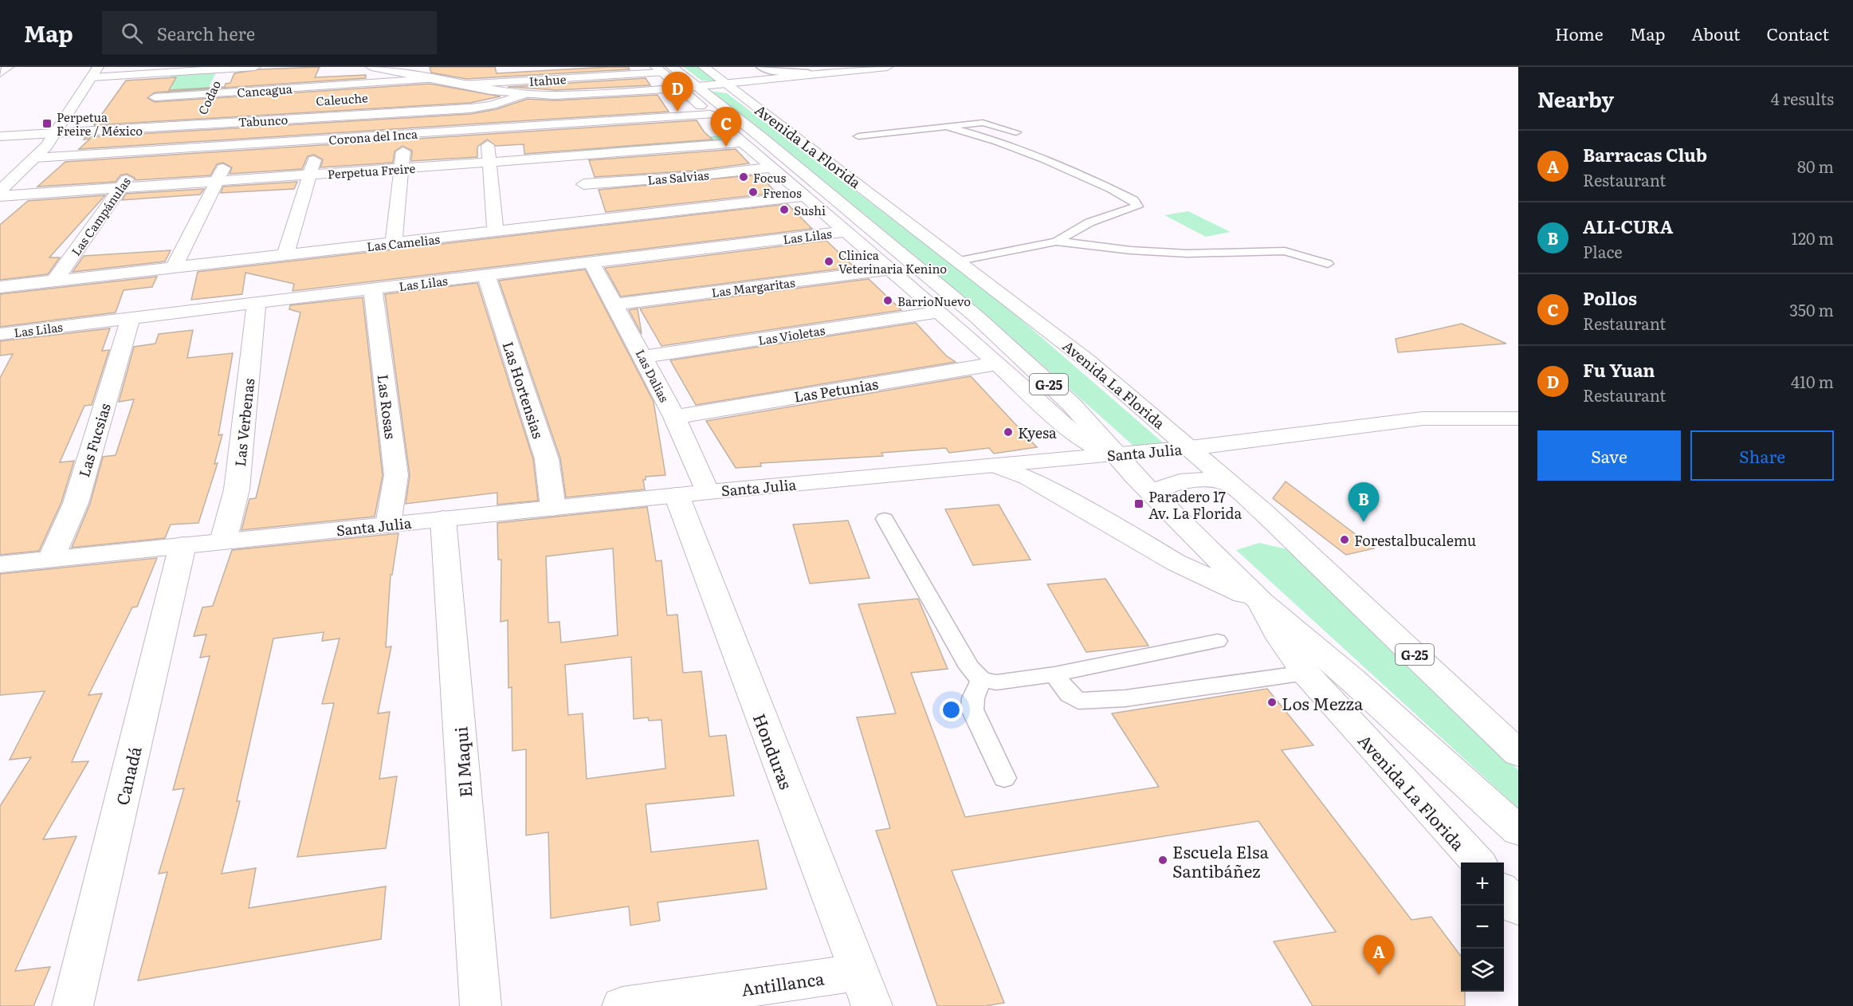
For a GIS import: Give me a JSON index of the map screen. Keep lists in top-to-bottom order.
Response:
{
  "streets": {
    "street": [
      "Itahue",
      "Cancagua",
      "Codao",
      "Tabunco",
      "Corona del Inca",
      "Avenida La Florida",
      "Perpetua Freire",
      "Las Salvias",
      "Las Campánulas",
      "Las Lilas",
      "Las Camelias",
      "Las Margaritas",
      "Las Violetas",
      "Las Dalias",
      "G-25",
      "Las Hortensias",
      "Las Petunias",
      "Las Rosas",
      "Las Verbenas",
      "Las Fucsias",
      "Santa Julia",
      "Honduras",
      "El Maqui",
      "Canadá",
      "Antillanca"
    ]
  },
  "crossings": [
    ["Itahue", "Avenida La Florida"],
    ["Cancagua", "Codao"],
    ["Codao", "Tabunco"],
    ["Corona del Inca", "Avenida La Florida"],
    ["Corona del Inca", "Las Campánulas"],
    ["Avenida La Florida", "Perpetua Freire"],
    ["Avenida La Florida", "Las Salvias"],
    ["Avenida La Florida", "Las Lilas"],
    ["Avenida La Florida", "Las Camelias"],
    ["Avenida La Florida", "Las Margaritas"],
    ["Avenida La Florida", "Las Violetas"],
    ["Avenida La Florida", "Las Petunias"],
    ["Avenida La Florida", "Santa Julia"],
    ["Perpetua Freire", "Las Campánulas"],
    ["Las Campánulas", "Las Camelias"],
    ["Las Lilas", "Las Dalias"],
    ["Las Lilas", "Las Hortensias"],
    ["Las Lilas", "Las Rosas"],
    ["Las Lilas", "Las Verbenas"],
    ["Las Lilas", "Las Fucsias"],
    ["Las Margaritas", "Las Dalias"],
    ["Las Violetas", "Las Dalias"],
    ["Las Dalias", "Las Petunias"],
    ["Las Dalias", "Santa Julia"],
    ["Las Dalias", "Honduras"],
    ["Las Hortensias", "Santa Julia"],
    ["Las Rosas", "Santa Julia"],
    ["Las Verbenas", "Santa Julia"],
    ["Las Fucsias", "Santa Julia"],
    ["Santa Julia", "Honduras"],
    ["Santa Julia", "El Maqui"],
    ["Santa Julia", "Canadá"],
    ["Honduras", "Antillanca"]
  ],
  "places": {
    "transit": ["Perpetua Freire / México", "Paradero 17 Av. La Florida"],
    "other": [
      "Focus",
      "Frenos",
      "Sushi",
      "Clinica Veterinaria Kenino",
      "BarrioNuevo",
      "Kyesa",
      "Forestalbucalemu",
      "Los Mezza",
      "Escuela Elsa Santibáñez"
    ]
  },
  "page": {
    "header": "Map",
    "search": "Search here",
    "nav": [
      "Home",
      "Map",
      "About",
      "Contact"
    ],
    "heading": ["Nearby", "4 results"],
    "pins": [
      "D",
      "C",
      "B",
      "A"
    ],
    "list": [
      {
        "mark": "A",
        "name": "Barracas Club",
        "note": "Restaurant",
        "value": "80 m"
      },
      {
        "mark": "B",
        "name": "ALI-CURA",
        "note": "Place",
        "value": "120 m"
      },
      {
        "mark": "C",
        "name": "Pollos",
        "note": "Restaurant",
        "value": "350 m"
      },
      {
        "mark": "D",
        "name": "Fu Yuan",
        "note": "Restaurant",
        "value": "410 m"
      }
    ],
    "buttons": ["Save", "Share"],
    "map_buttons": ["+", "−"]
  }
}
